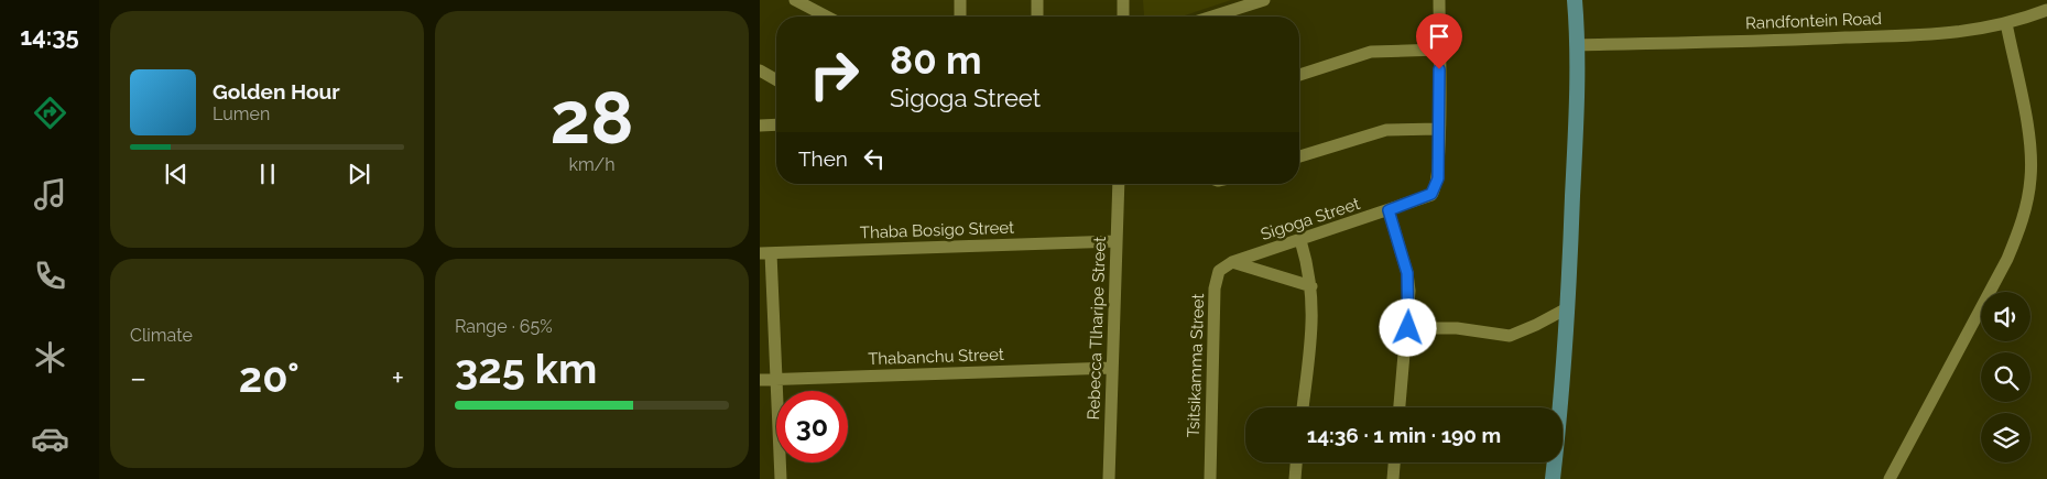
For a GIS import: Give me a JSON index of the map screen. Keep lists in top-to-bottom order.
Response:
{
  "streets": {
    "street": [
      "Randfontein Road",
      "Sigoga Street",
      "Thaba Bosigo Street",
      "Rebecca Tlharipe Street",
      "Thabanchu Street",
      "Tsitsikamma Street"
    ]
  },
  "crossings": [
    ["Sigoga Street", "Tsitsikamma Street"],
    ["Thaba Bosigo Street", "Rebecca Tlharipe Street"],
    ["Rebecca Tlharipe Street", "Thabanchu Street"]
  ],
  "page": {
    "tabs": "14:35",
    "tile": [
      ["28", "km/h"],
      "Climate",
      ["Range · 65%", "325 km"]
    ],
    "turn": ["80 m", "Sigoga Street"],
    "song": ["Golden Hour", "Lumen"],
    "then": "Then",
    "heat": ["−", "20°", "+"],
    "limit": "30",
    "trip": "14:36 · 1 min · 190 m"
  }
}
